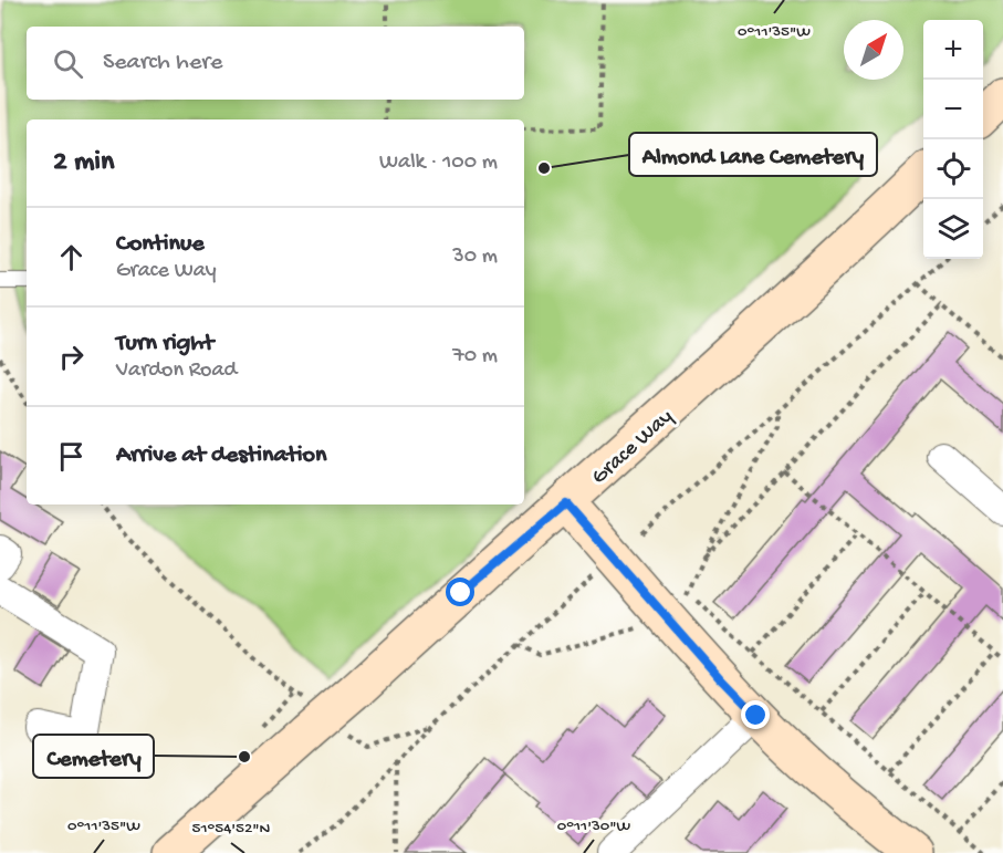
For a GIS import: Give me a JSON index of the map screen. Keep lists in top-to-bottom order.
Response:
{
  "streets": {
    "street": ["Grace Way"]
  },
  "places": ["Almond Lane Cemetery", "Cemetery"],
  "north": "top right",
  "page": {
    "map_buttons": ["+", "−"],
    "search": "Search here",
    "heading": ["2 min", "Walk · 100 m"],
    "list": [
      ["Continue", "Grace Way", "30 m"],
      ["Turn right", "Vardon Road", "70 m"],
      "Arrive at destination"
    ]
  },
  "coordinates": ["0°11'35\"W", "0°11'30\"W", "51°54'52\"N"]
}
